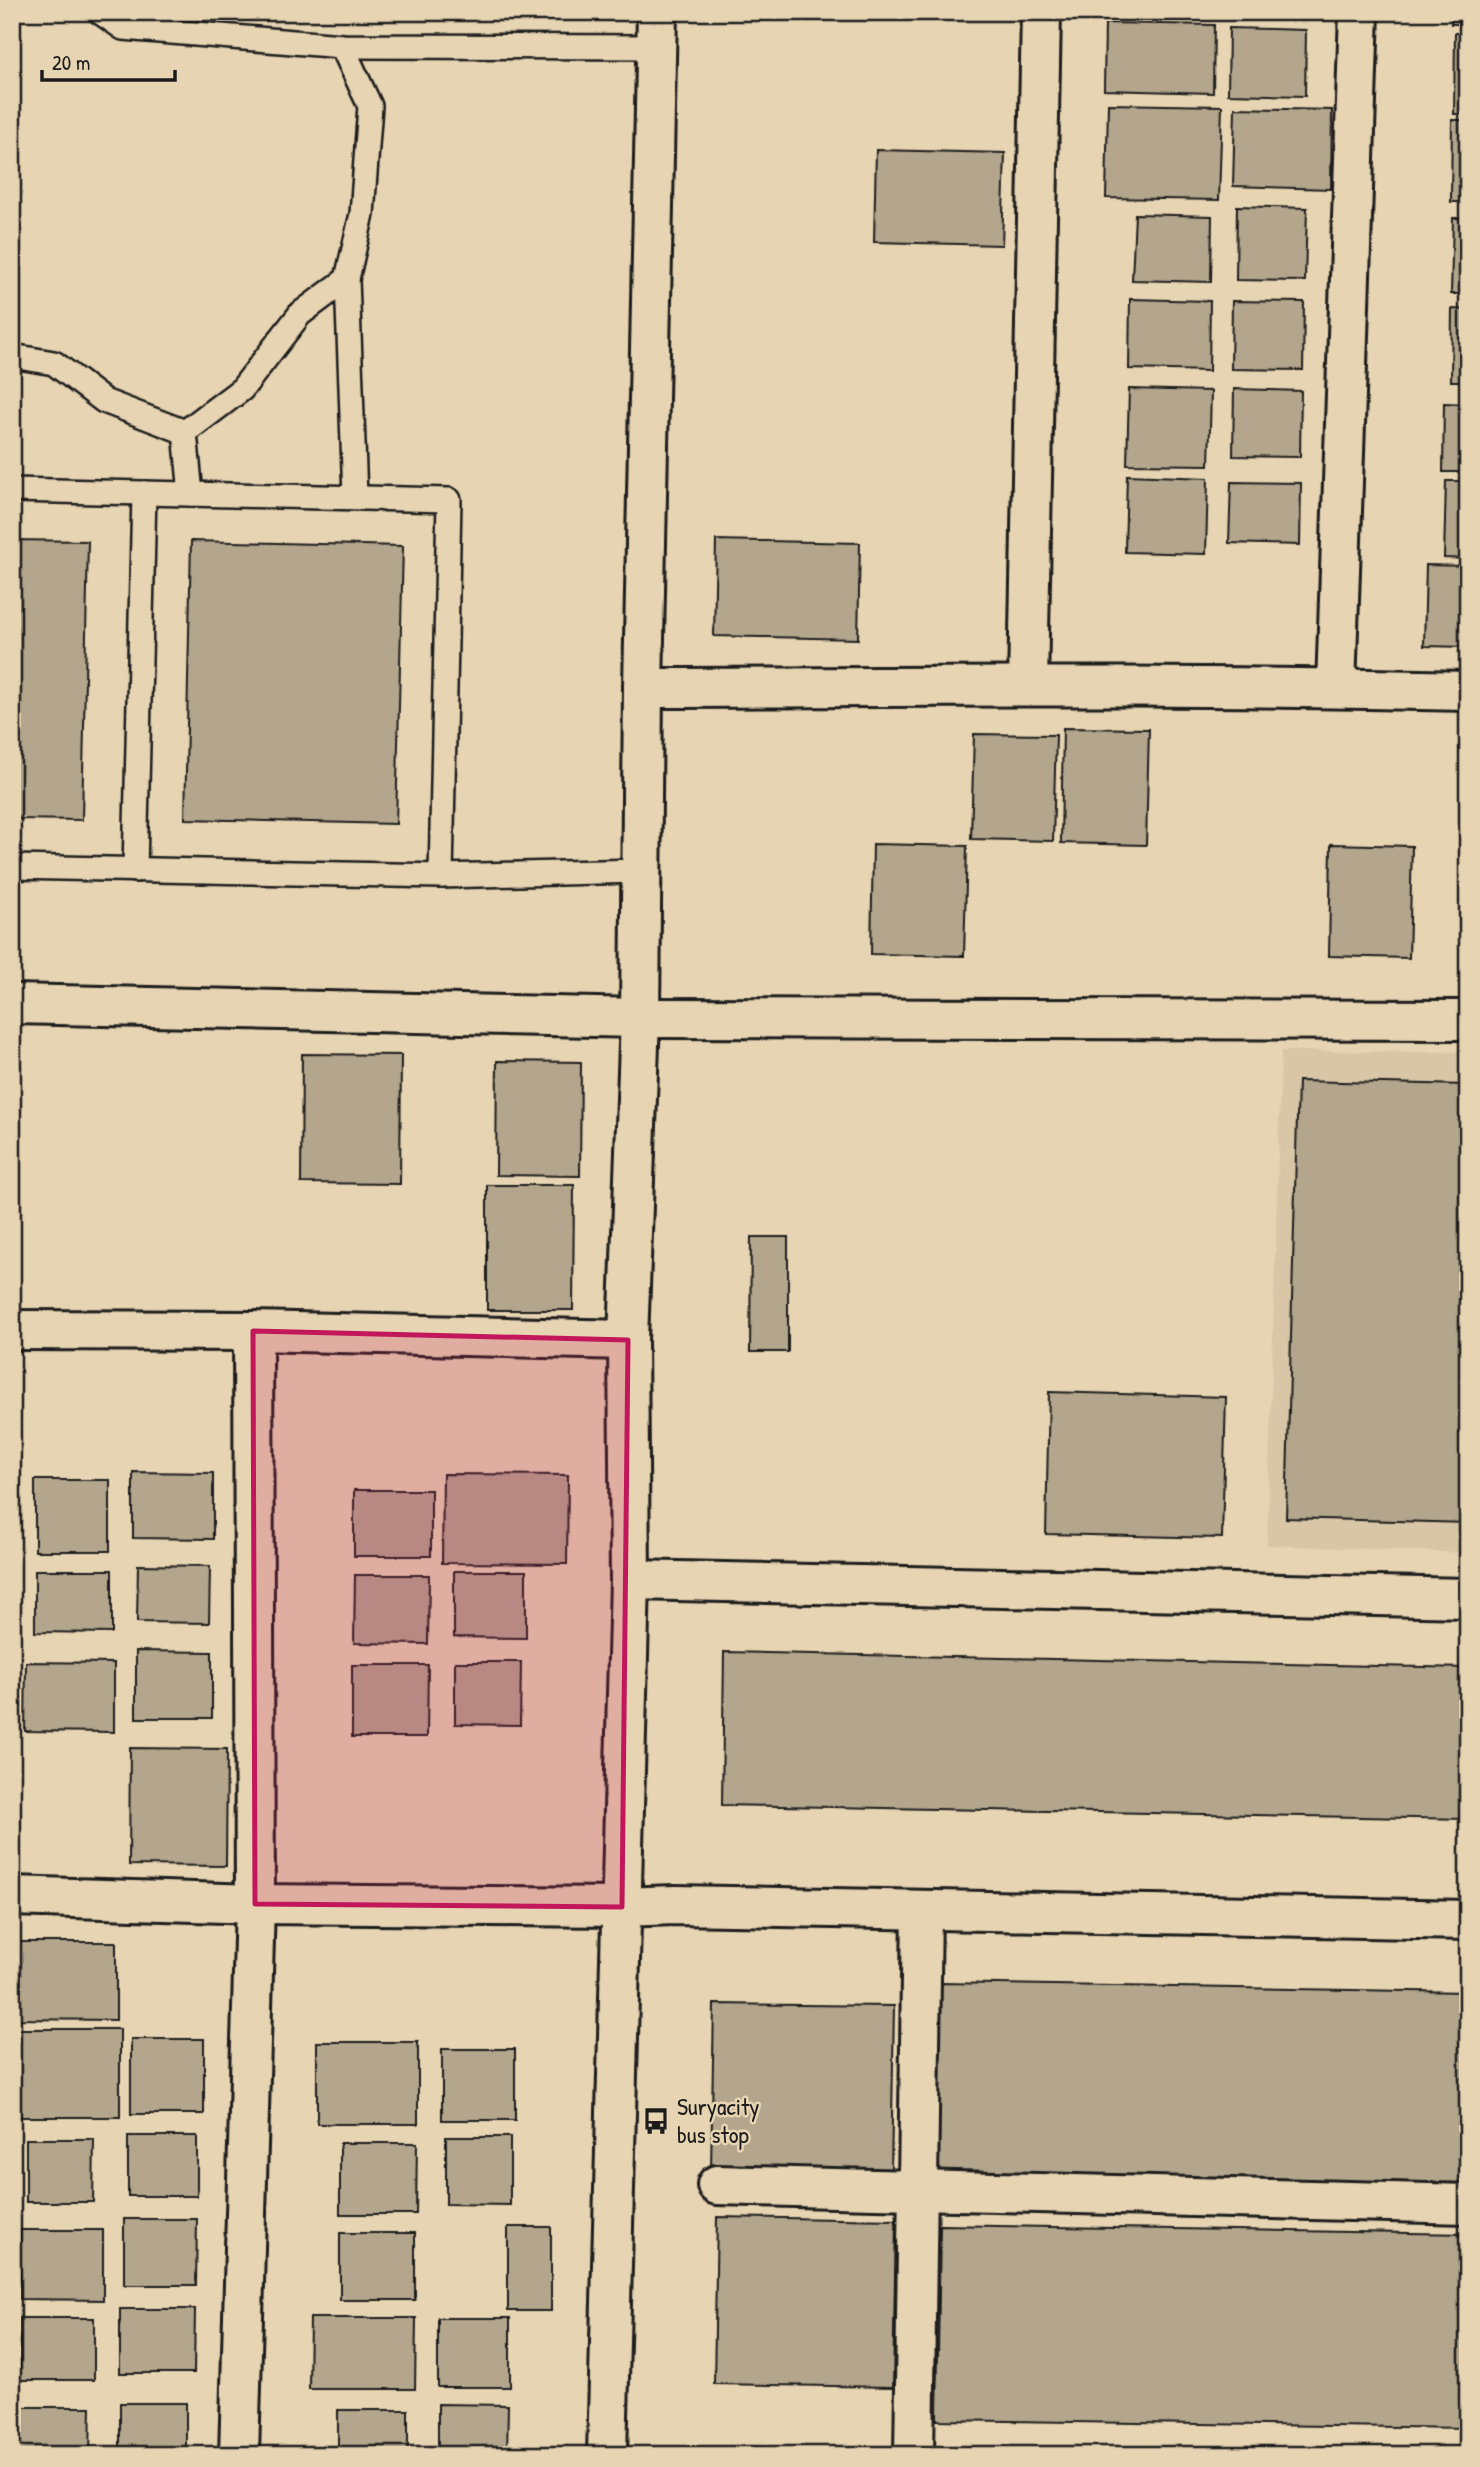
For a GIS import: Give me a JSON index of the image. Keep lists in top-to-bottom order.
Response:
{
  "places": {
    "bus stop": ["Suryacity bus stop"]
  },
  "scale_bar": "20 m"
}
